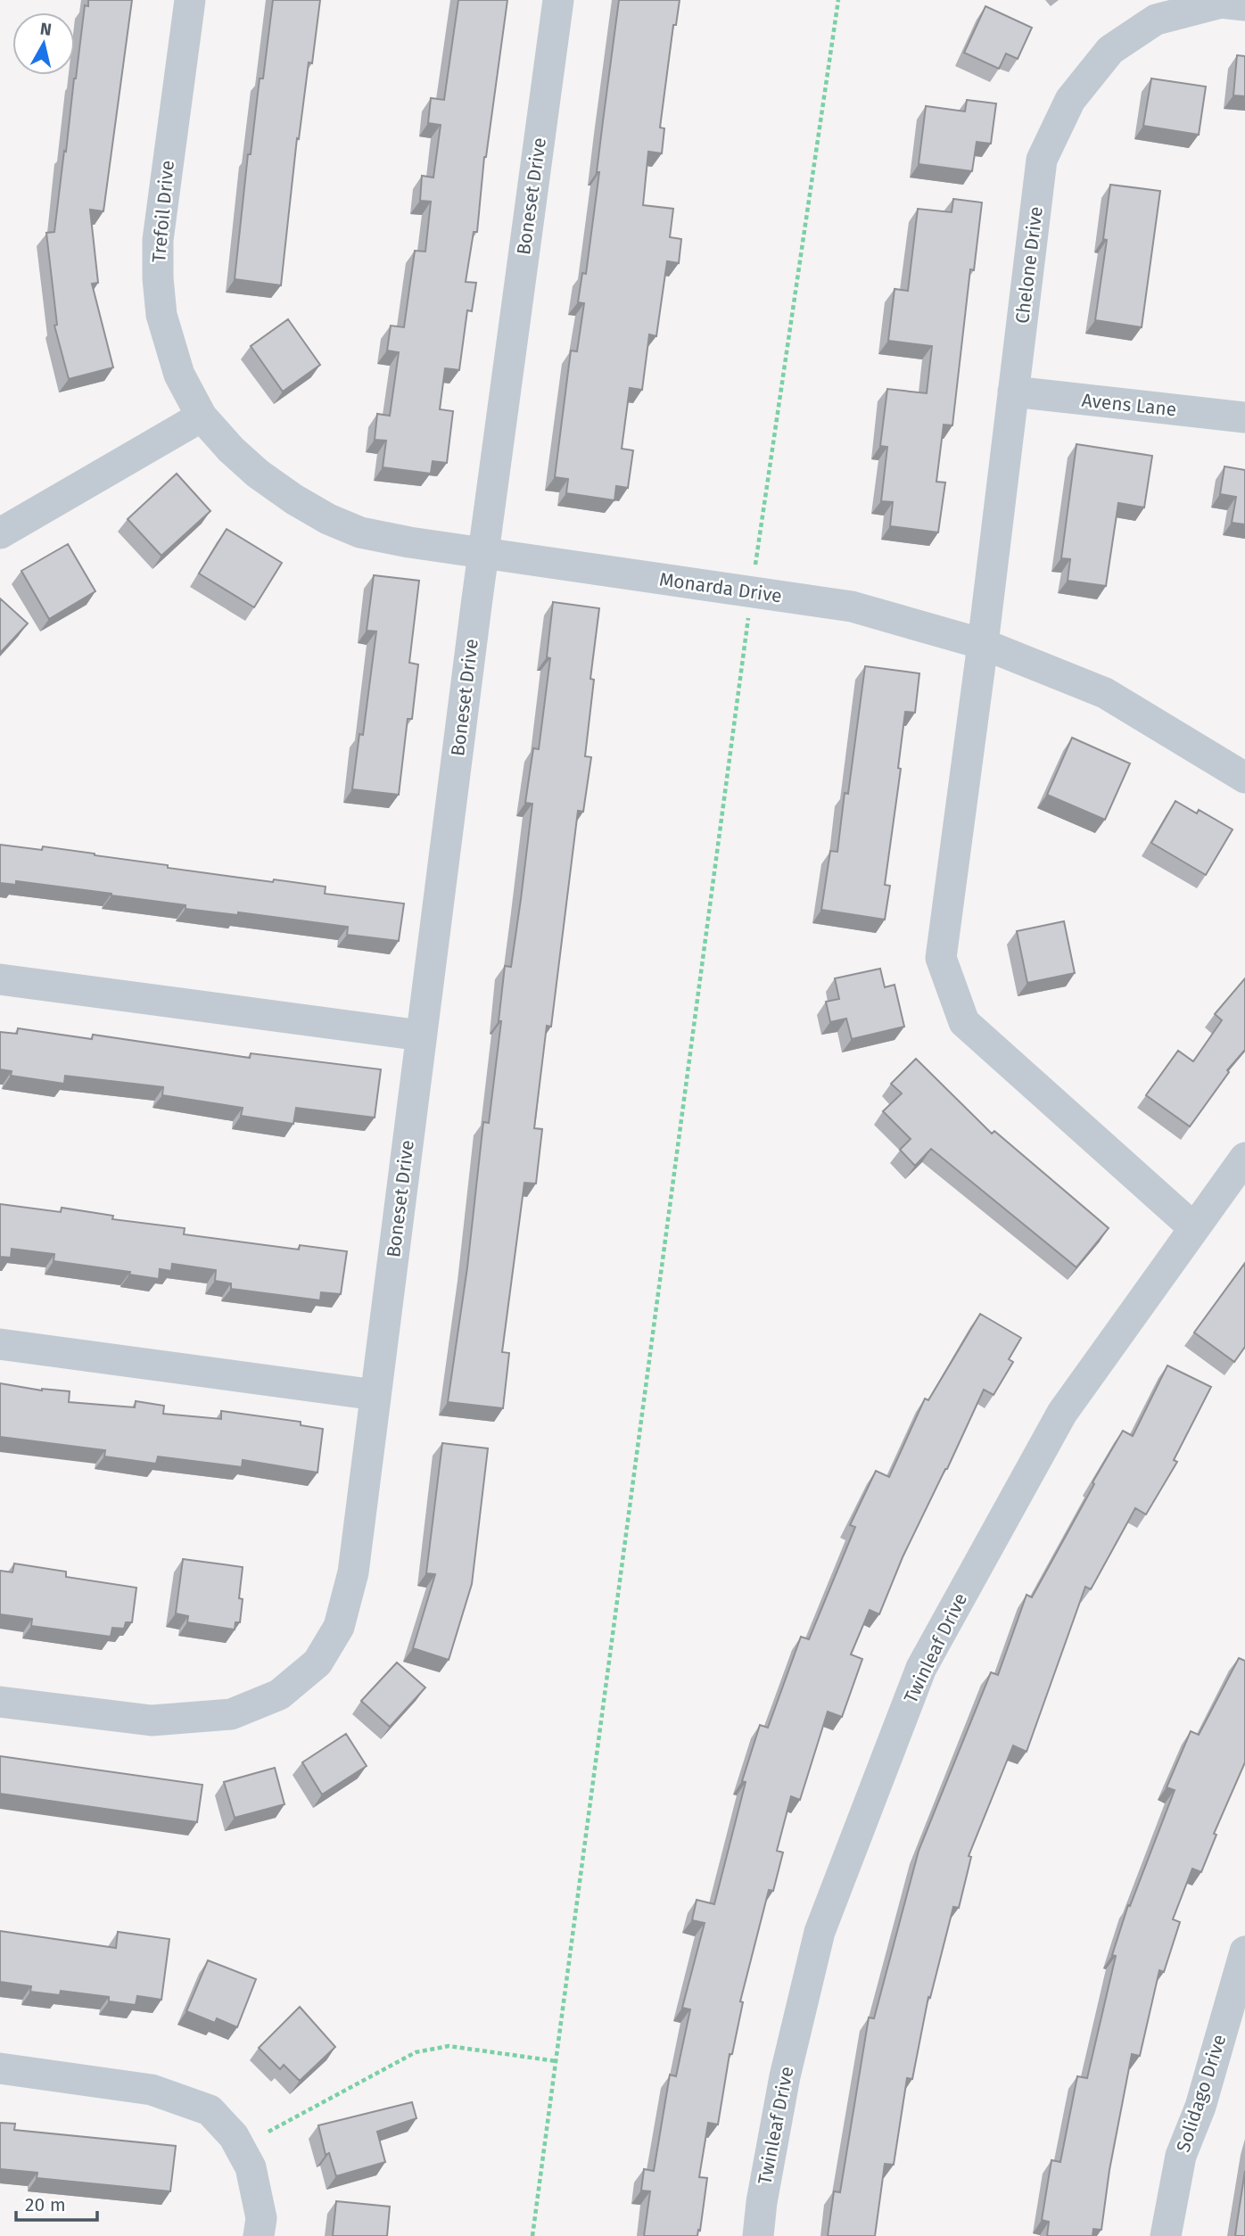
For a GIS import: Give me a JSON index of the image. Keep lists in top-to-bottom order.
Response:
{
  "streets": {
    "street": [
      "Boneset Drive",
      "Trefoil Drive",
      "Chelone Drive",
      "Avens Lane",
      "Monarda Drive",
      "Twinleaf Drive",
      "Solidago Drive"
    ]
  },
  "crossings": [
    ["Boneset Drive", "Monarda Drive"],
    ["Trefoil Drive", "Monarda Drive"],
    ["Chelone Drive", "Avens Lane"],
    ["Chelone Drive", "Monarda Drive"],
    ["Chelone Drive", "Twinleaf Drive"]
  ],
  "scale_bar": "20 m",
  "north": "top"
}
